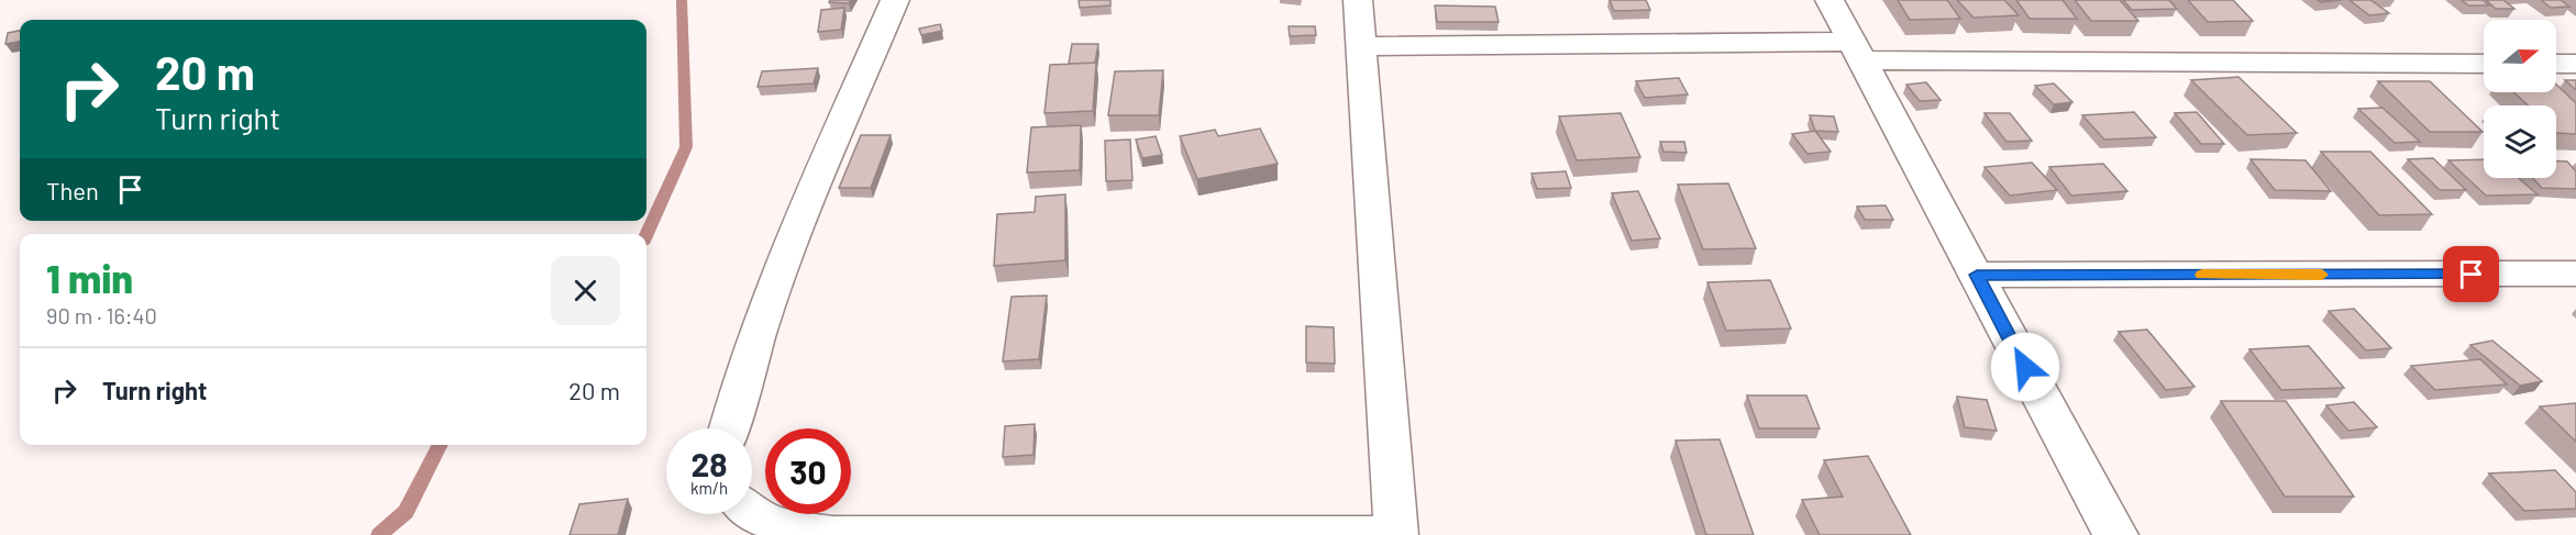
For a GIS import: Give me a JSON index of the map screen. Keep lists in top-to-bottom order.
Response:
{
  "north": "right",
  "page": {
    "turn": ["20 m", "Turn right"],
    "then": "Then",
    "heading": ["1 min", "90 m · 16:40"],
    "list": [
      {
        "name": "Turn right",
        "value": "20 m"
      }
    ],
    "speed": "28 km/h",
    "limit": "30"
  }
}
